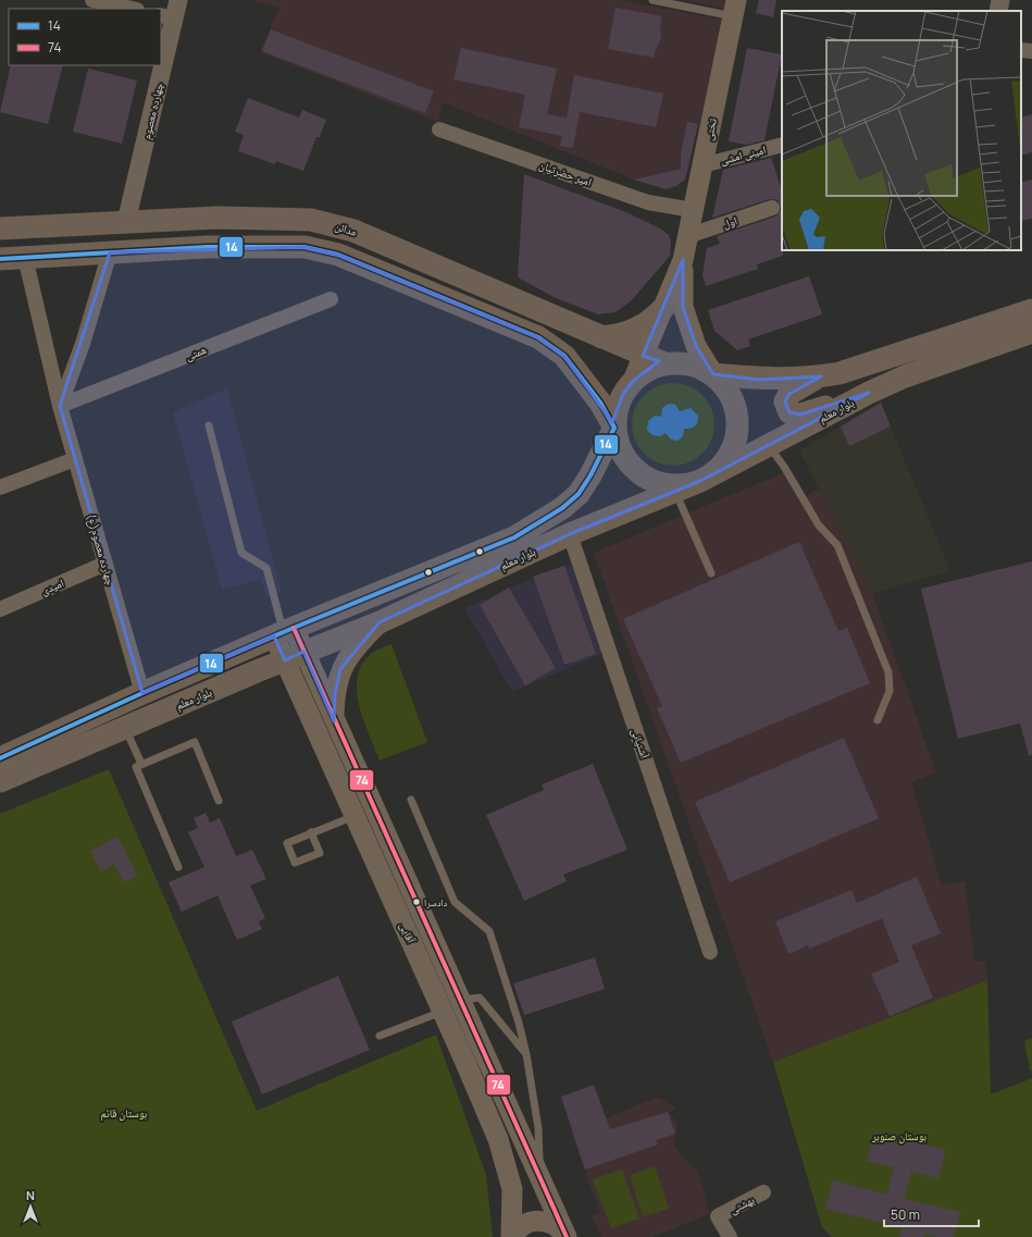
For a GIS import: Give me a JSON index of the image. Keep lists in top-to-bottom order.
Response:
{
  "streets": {
    "main road": [
      "تختی",
      "مدائن",
      "بلوار معلم",
      "آقایی"
    ],
    "street": [
      "چهارده معصوم",
      "امینی امشی",
      "امیر حضرتیان",
      "اول",
      "همتی",
      "چهارده معصوم(ع)",
      "امیدی",
      "آشتیانی",
      "بهشتی"
    ]
  },
  "crossings": [
    ["چهارده معصوم", "مدائن"],
    ["تختی", "امینی امشی"],
    ["تختی", "امیر حضرتیان"],
    ["تختی", "اول"],
    ["تختی", "مدائن"],
    ["تختی", "بلوار معلم"],
    ["مدائن", "بلوار معلم"],
    ["همتی", "چهارده معصوم(ع)"],
    ["بلوار معلم", "چهارده معصوم(ع)"],
    ["بلوار معلم", "آشتیانی"],
    ["بلوار معلم", "آقایی"],
    ["چهارده معصوم(ع)", "امیدی"]
  ],
  "parks": ["بوستان قائم", "بوستان صنوبر"],
  "places": ["دادسرا"],
  "lines": ["transit line 14", "transit line 74"],
  "legend": ["14", "74"],
  "scale_bar": "50 m",
  "north": "top"
}
